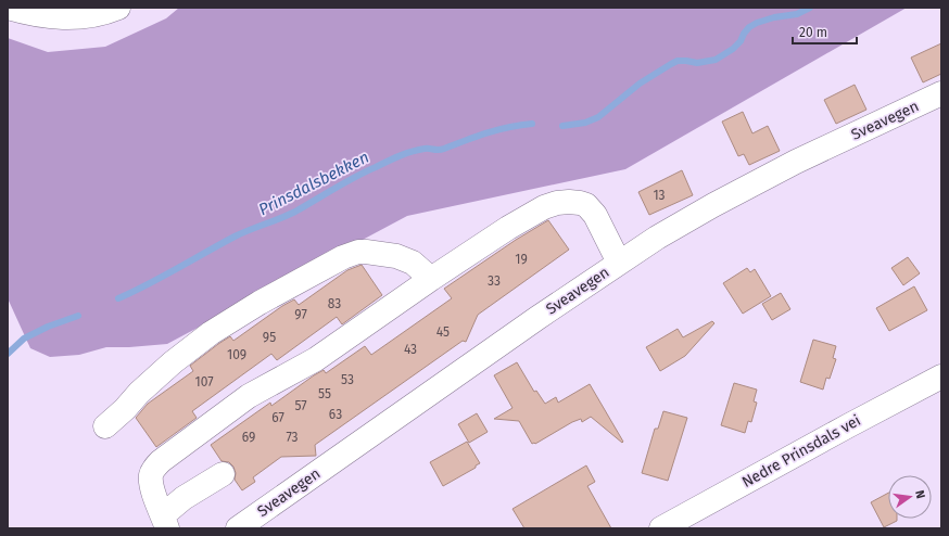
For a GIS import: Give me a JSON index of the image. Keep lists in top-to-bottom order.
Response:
{
  "streets": {
    "street": ["Sveavegen", "Nedre Prinsdals vei"]
  },
  "water": ["Prinsdalsbekken"],
  "house_numbers": [
    "13",
    "19",
    "33",
    "83",
    "97",
    "45",
    "95",
    "43",
    "109",
    "53",
    "107",
    "55",
    "57",
    "63",
    "67",
    "69",
    "73"
  ],
  "scale_bar": "20 m",
  "north": "right"
}
